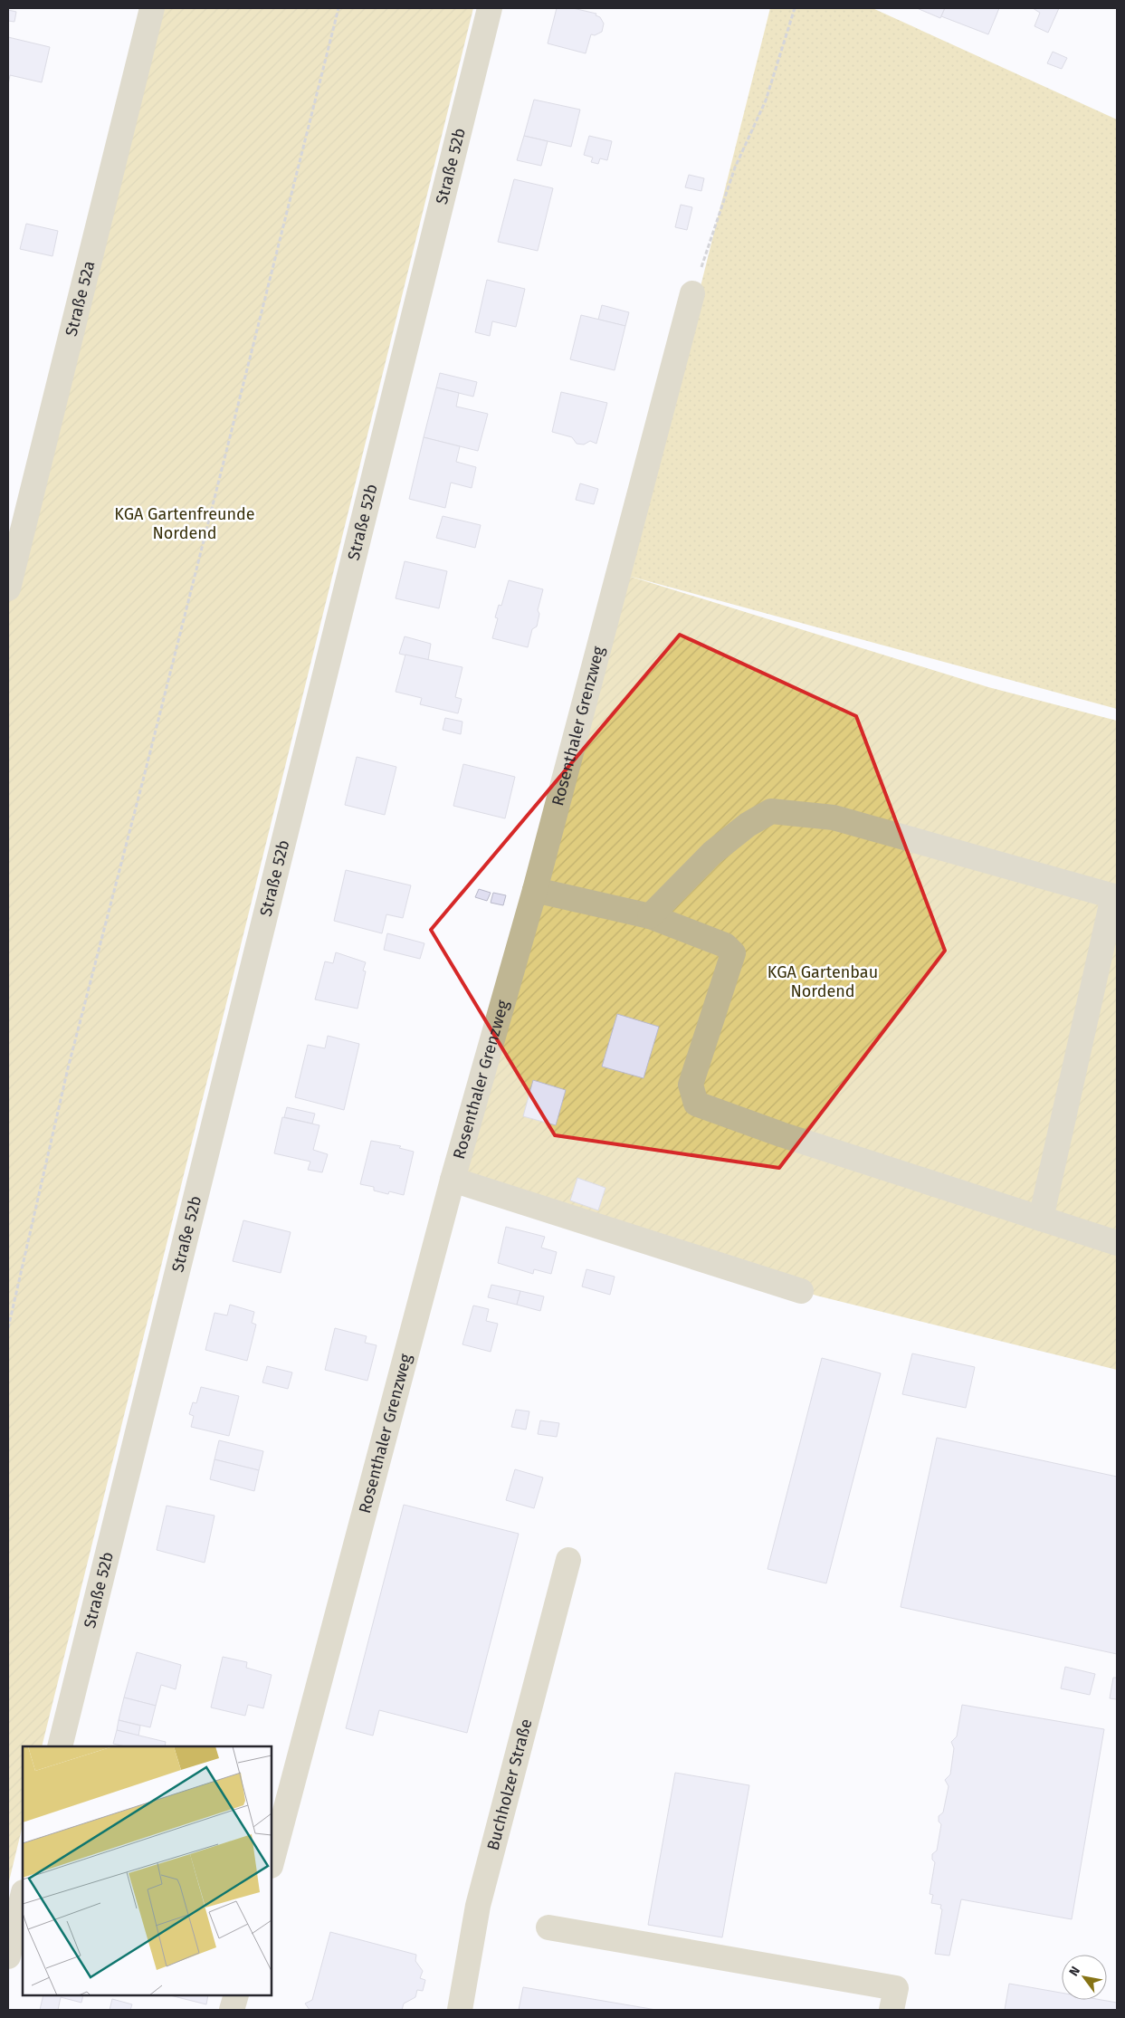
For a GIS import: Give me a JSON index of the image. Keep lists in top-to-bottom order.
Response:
{
  "streets": {
    "street": [
      "Straße 52b",
      "Straße 52a",
      "Rosenthaler Grenzweg",
      "Buchholzer Straße"
    ]
  },
  "parks": ["KGA Gartenfreunde Nordend", "KGA Gartenbau Nordend"],
  "north": "top left"
}
